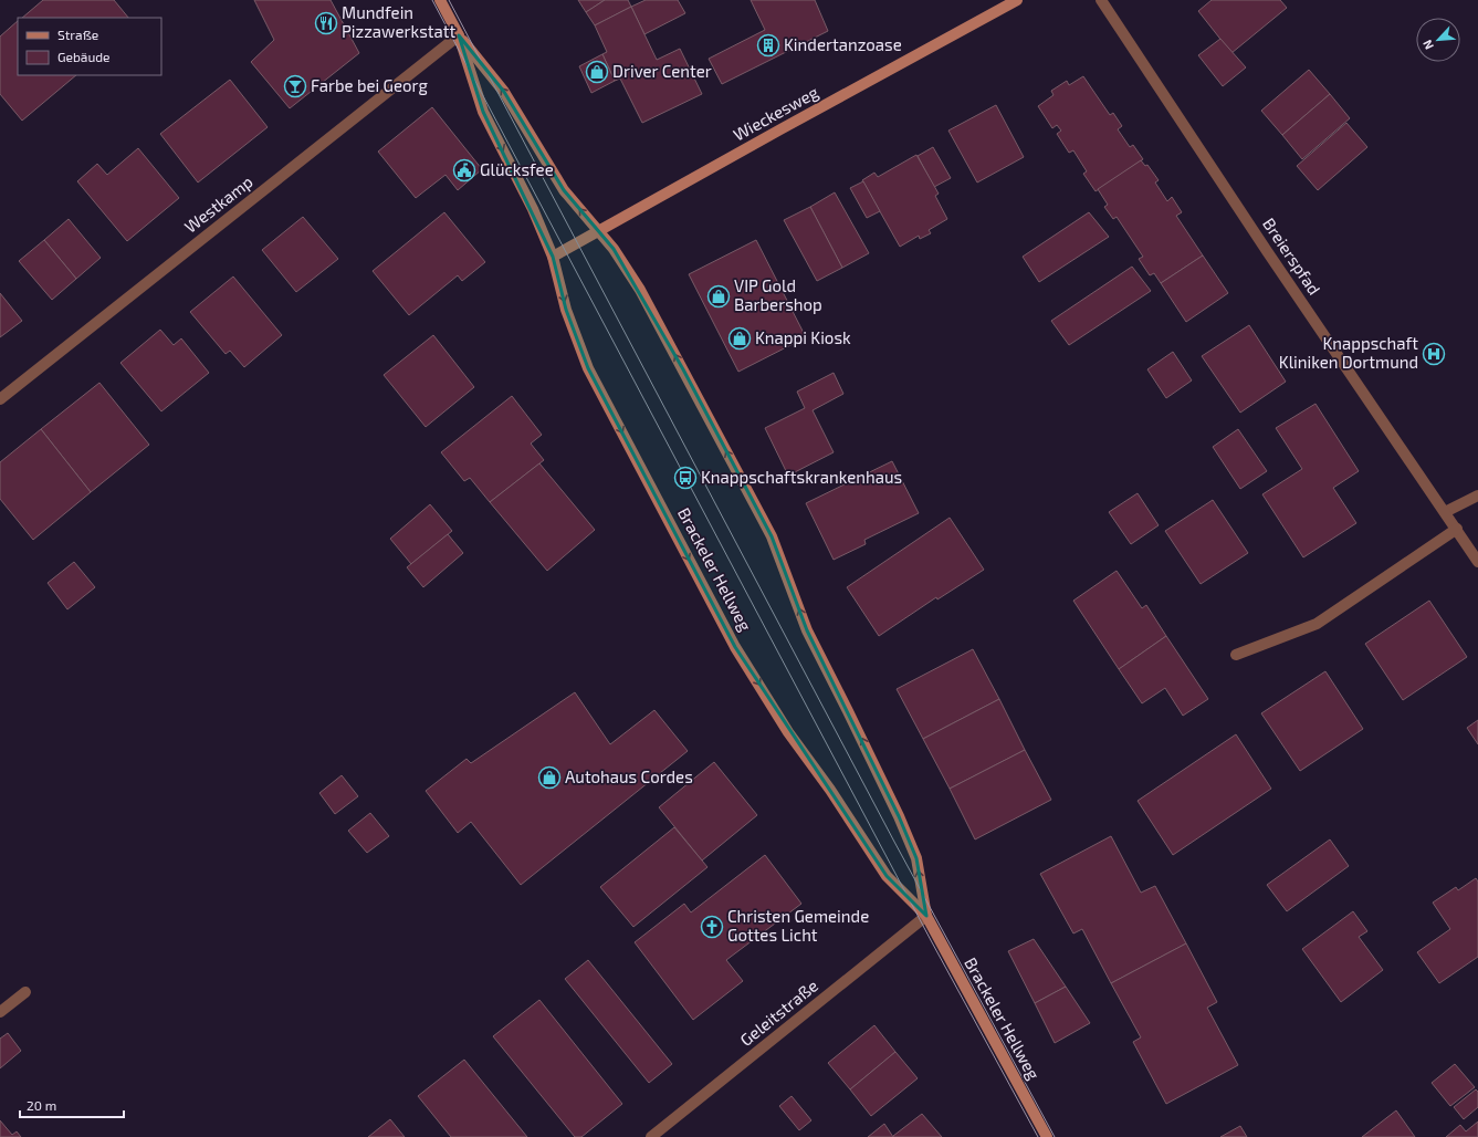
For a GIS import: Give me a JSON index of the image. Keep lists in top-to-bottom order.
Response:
{
  "streets": {
    "main road": ["Wieckesweg", "Brackeler Hellweg"],
    "street": ["Westkamp", "Breierspfad", "Geleitstraße"]
  },
  "crossings": [
    ["Wieckesweg", "Brackeler Hellweg"],
    ["Westkamp", "Brackeler Hellweg"],
    ["Brackeler Hellweg", "Geleitstraße"]
  ],
  "places": {
    "restaurant": ["Mundfein Pizzawerkstatt"],
    "building": ["Kindertanzoase"],
    "shop": [
      "Driver Center",
      "VIP Gold Barbershop",
      "Knappi Kiosk",
      "Autohaus Cordes"
    ],
    "bar": ["Farbe bei Georg"],
    "public building": ["Glücksfee"],
    "hospital": ["Knappschaft Kliniken Dortmund"],
    "bus stop": ["Knappschaftskrankenhaus"],
    "church": ["Christen Gemeinde Gottes Licht"]
  },
  "legend": ["Straße", "Gebäude"],
  "scale_bar": "20 m",
  "north": "bottom left"
}
